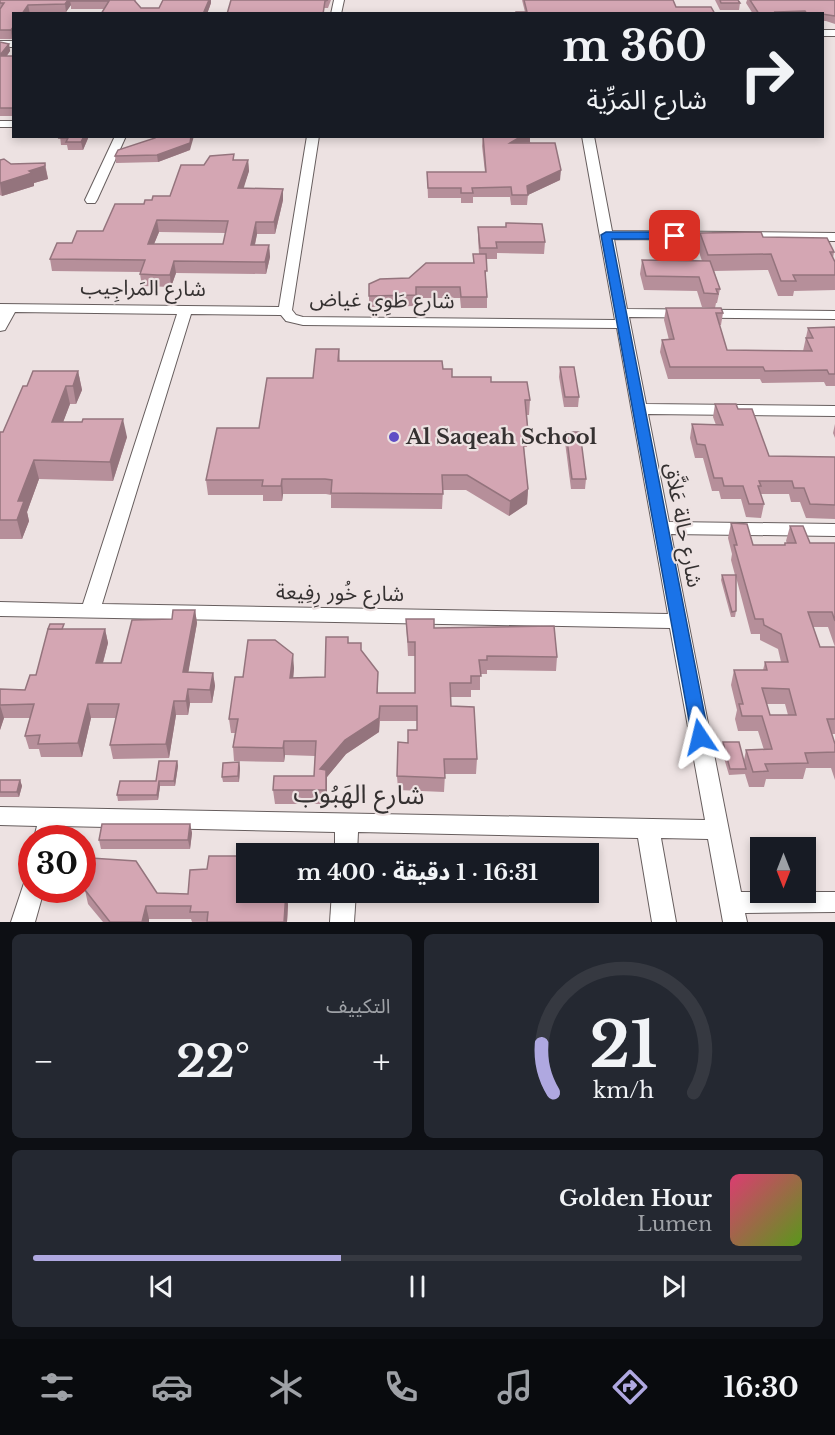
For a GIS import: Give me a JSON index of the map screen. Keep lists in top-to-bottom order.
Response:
{
  "streets": {
    "street": [
      "شارع المَراجِيب",
      "شارع طَوِي غياض",
      "شارع حالة عَلاَّق",
      "شارع خُور رِفِيعة",
      "شارع الهَبُوب"
    ]
  },
  "crossings": [
    ["شارع المَراجِيب", "شارع طَوِي غياض"],
    ["شارع طَوِي غياض", "شارع حالة عَلاَّق"],
    ["شارع حالة عَلاَّق", "شارع خُور رِفِيعة"],
    ["شارع حالة عَلاَّق", "شارع الهَبُوب"]
  ],
  "places": ["Al Saqeah School"],
  "north": "bottom",
  "page": {
    "turn": ["360 m", "شارع المَرِّية"],
    "limit": "30",
    "trip": "16:31 · 1 دقيقة · 400 m",
    "tile": "التكييف",
    "heat": ["−", "22°", "+"],
    "song": ["Golden Hour", "Lumen"],
    "tabs": "16:30",
    "gauge": ["21", "km/h"]
  }
}
